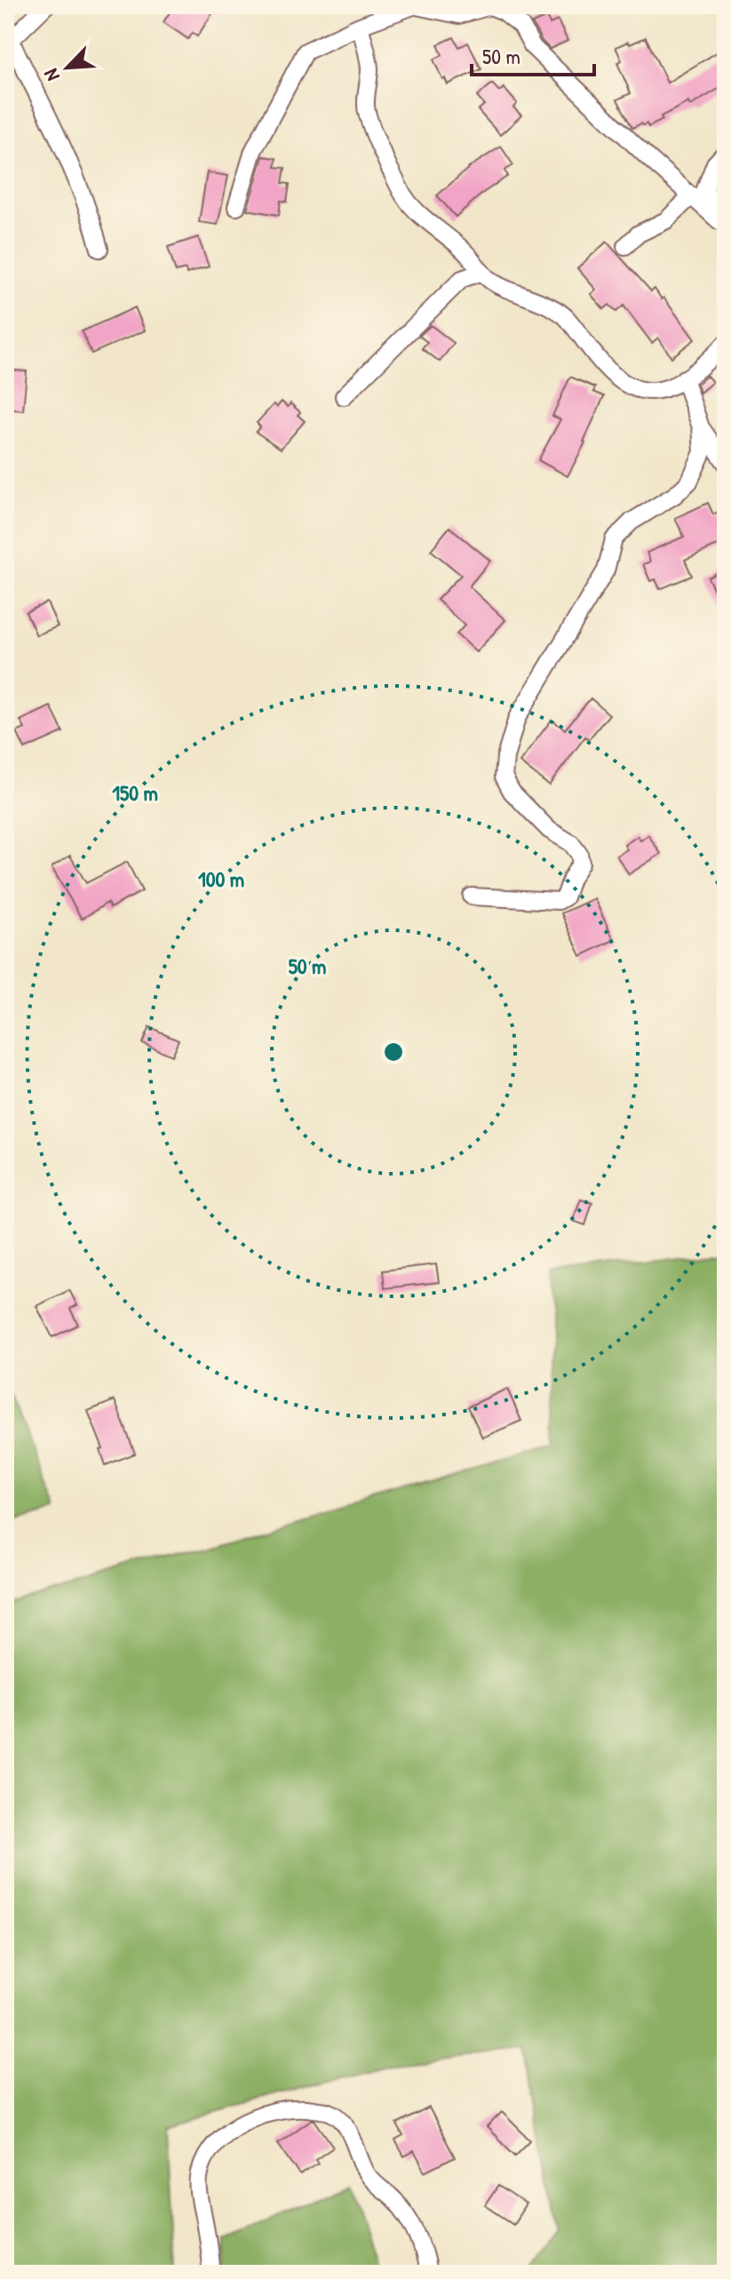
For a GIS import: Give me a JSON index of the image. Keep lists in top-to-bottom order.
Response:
{
  "scale_bar": "50 m",
  "north": "bottom left",
  "rings": ["150 m", "100 m", "50 m"]
}
